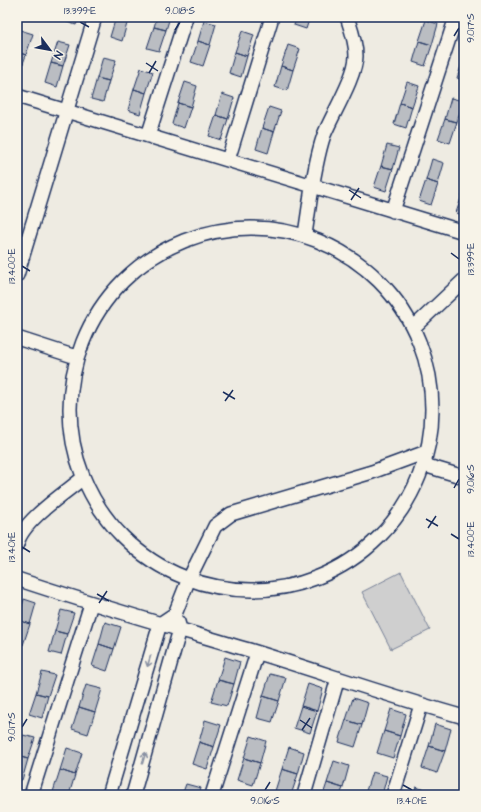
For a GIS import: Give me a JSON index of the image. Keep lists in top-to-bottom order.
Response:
{
  "north": "bottom right",
  "coordinates": [
    "13.399°E",
    "9.018°S",
    "9.017°S",
    "13.400°E",
    "9.016°S",
    "13.401°E"
  ]
}
